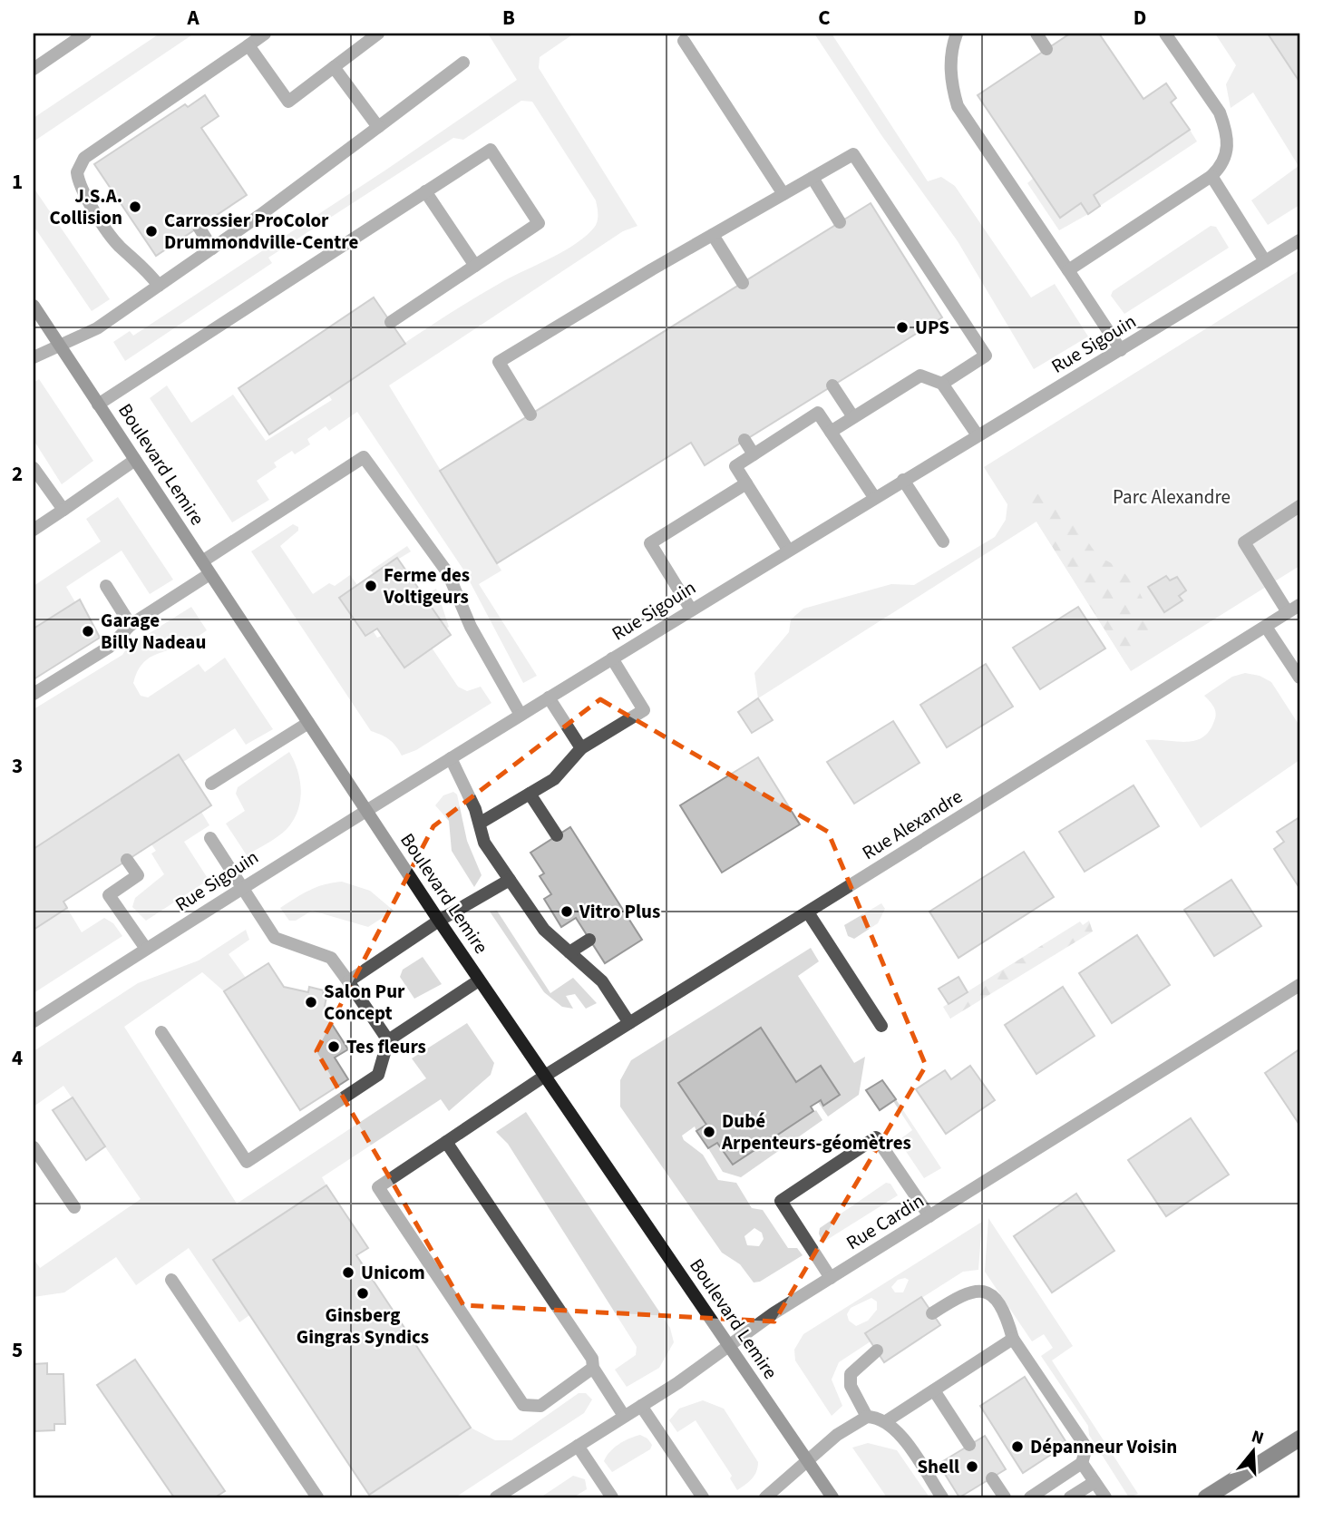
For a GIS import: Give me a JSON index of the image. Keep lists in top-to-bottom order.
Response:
{
  "streets": {
    "main road": ["Boulevard Lemire"],
    "street": ["Rue Sigouin", "Rue Alexandre", "Rue Cardin"]
  },
  "crossings": [
    ["Rue Sigouin", "Boulevard Lemire"],
    ["Boulevard Lemire", "Rue Alexandre"],
    ["Boulevard Lemire", "Rue Cardin"]
  ],
  "parks": ["Parc Alexandre"],
  "places": [
    "J.S.A. Collision",
    "Carrossier ProColor Drummondville-Centre",
    "UPS",
    "Ferme des Voltigeurs",
    "Garage Billy Nadeau",
    "Vitro Plus",
    "Salon Pur Concept",
    "Tes fleurs",
    "Dubé Arpenteurs-géomètres",
    "Unicom",
    "Ginsberg Gingras Syndics",
    "Dépanneur Voisin",
    "Shell"
  ],
  "north": "top",
  "grid": {
    "columns": [
      "A",
      "B",
      "C",
      "D"
    ],
    "rows": [
      "1",
      "2",
      "3",
      "4",
      "5"
    ]
  }
}
